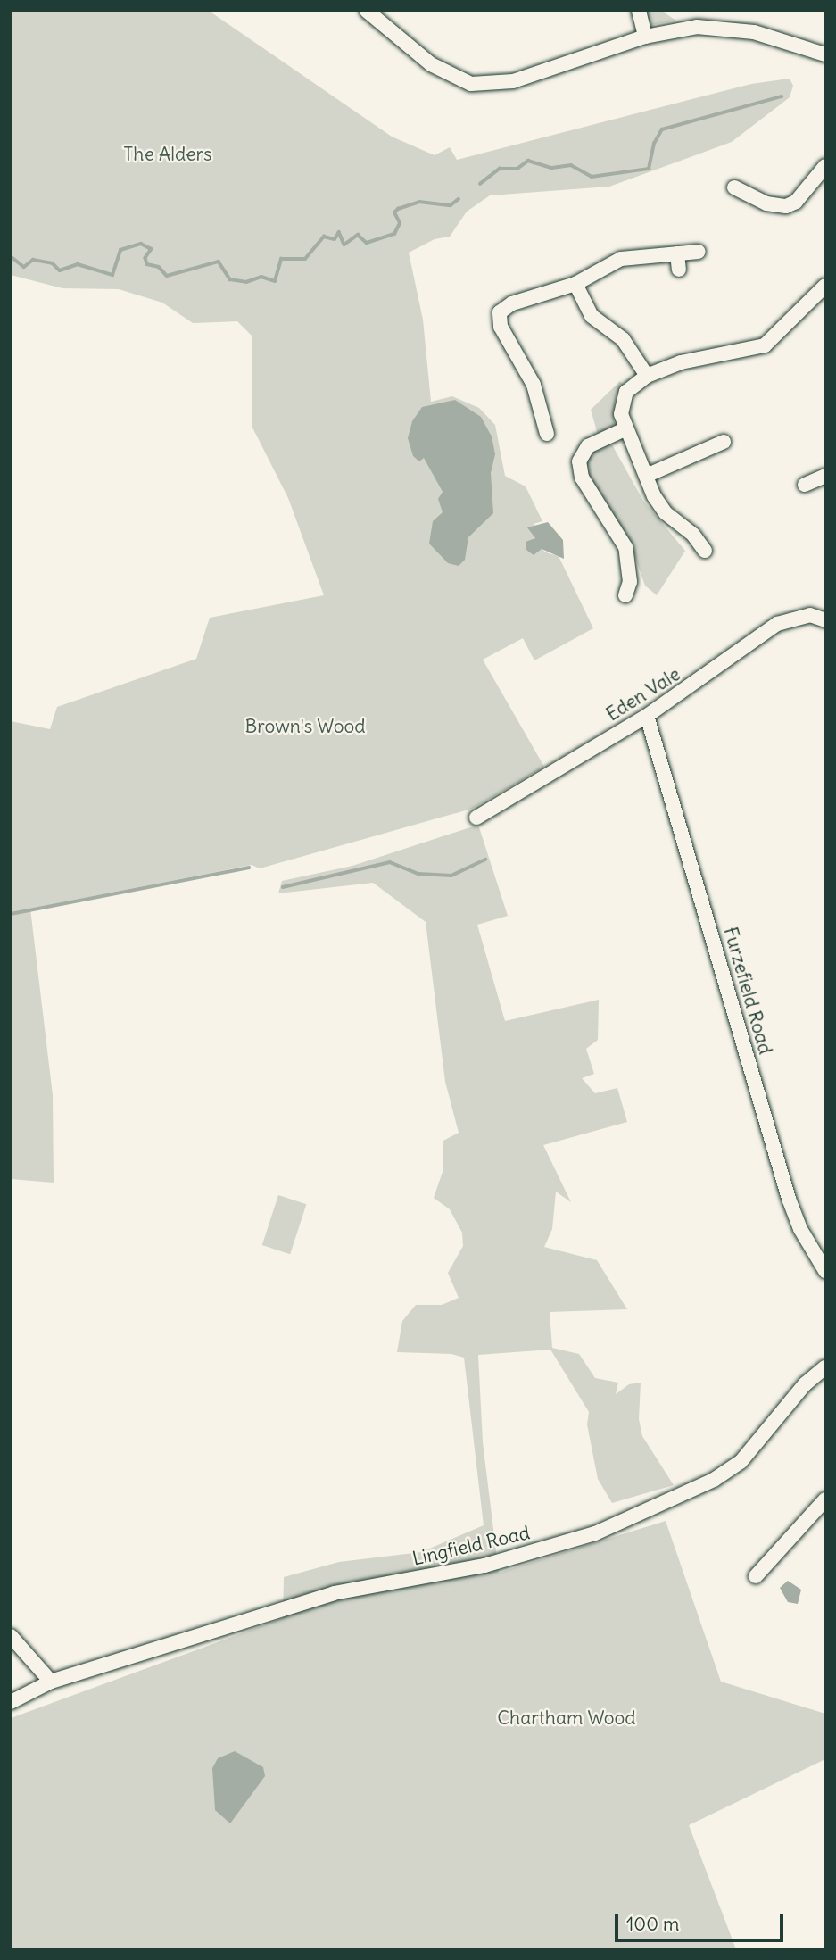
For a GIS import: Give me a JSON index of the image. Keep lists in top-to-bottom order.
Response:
{
  "streets": {
    "street": ["Eden Vale", "Furzefield Road", "Lingfield Road"]
  },
  "crossings": [
    ["Eden Vale", "Furzefield Road"]
  ],
  "parks": ["The Alders", "Brown's Wood", "Chartham Wood"],
  "scale_bar": "100 m"
}
